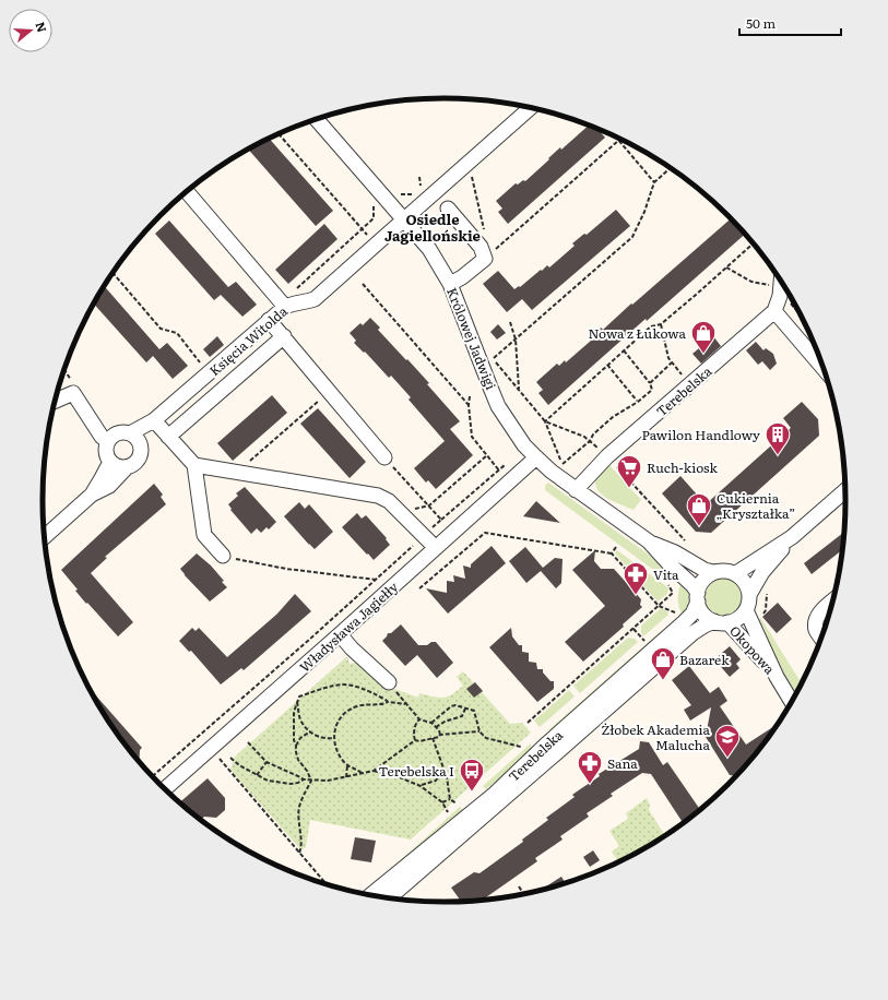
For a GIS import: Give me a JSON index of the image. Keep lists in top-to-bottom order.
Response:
{
  "streets": {
    "street": [
      "Królowej Jadwigi",
      "Księcia Witolda",
      "Terebelska",
      "Władysława Jagiełły",
      "Okopowa"
    ]
  },
  "crossings": [
    ["Królowej Jadwigi", "Księcia Witolda"],
    ["Królowej Jadwigi", "Terebelska"],
    ["Królowej Jadwigi", "Władysława Jagiełły"],
    ["Królowej Jadwigi", "Okopowa"],
    ["Terebelska", "Okopowa"]
  ],
  "districts": ["Osiedle Jagiellońskie"],
  "places": {
    "shop": ["Nowa z Łukowa", "Cukiernia „Kryształka”", "Bazarek"],
    "building": ["Pawilon Handlowy"],
    "supermarket": ["Ruch-kiosk"],
    "pharmacy": ["Vita", "Sana"],
    "school or university": ["Żłobek Akademia Malucha"],
    "bus stop": ["Terebelska I"]
  },
  "scale_bar": "50 m",
  "north": "right"
}
